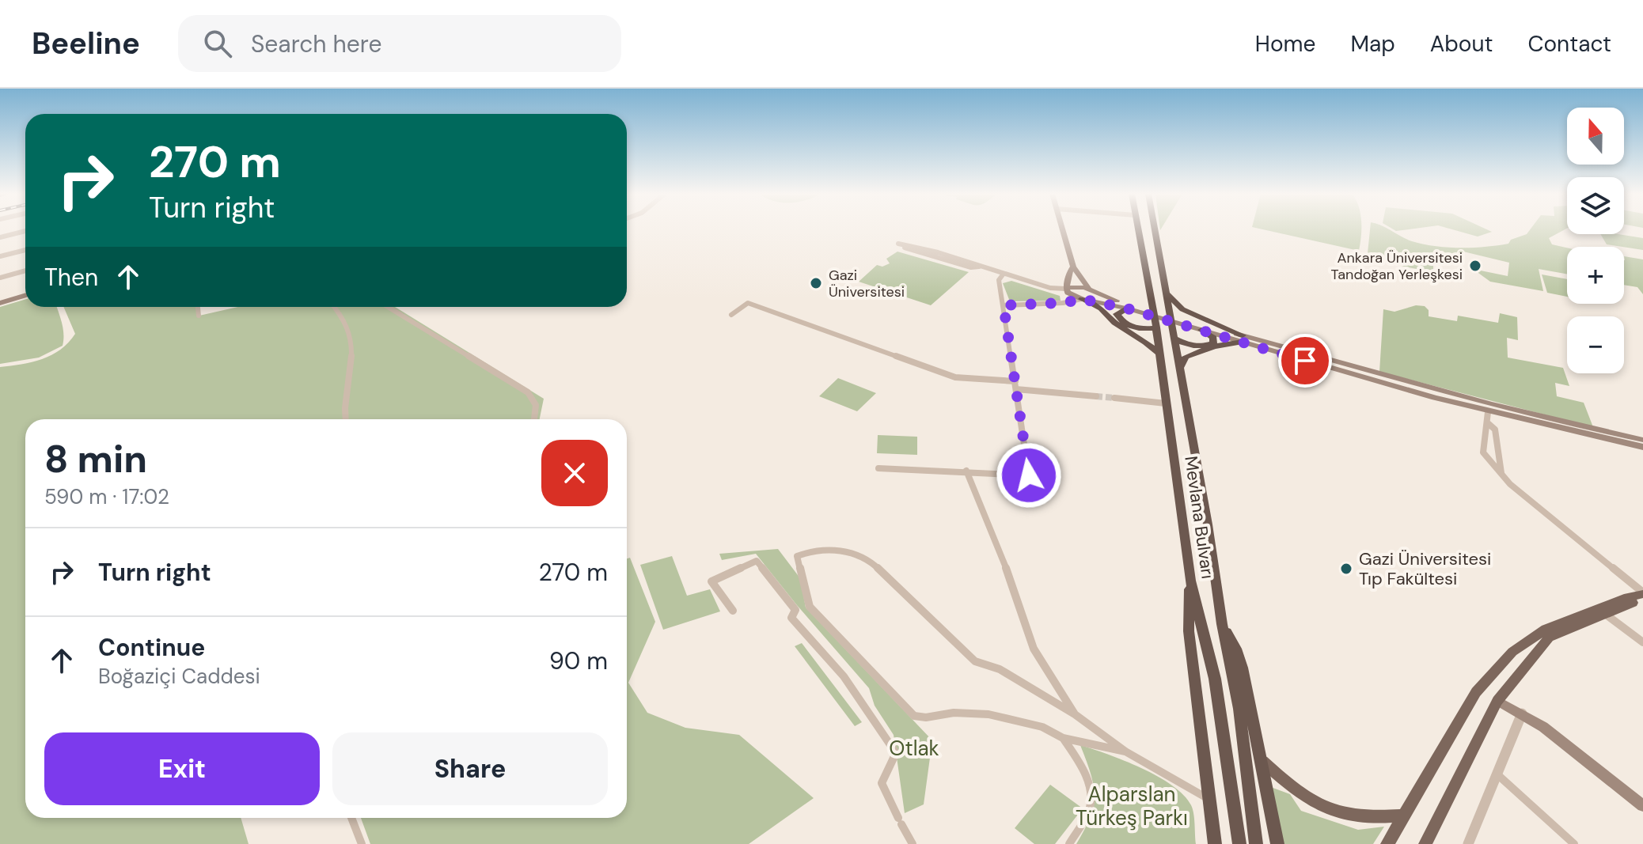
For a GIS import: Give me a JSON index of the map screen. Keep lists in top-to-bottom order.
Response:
{
  "streets": {
    "highway": ["Mevlana Bulvarı"]
  },
  "parks": ["Otlak", "Alparslan Türkeş Parkı"],
  "places": ["Ankara Üniversitesi Tandoğan Yerleşkesi", "Gazi Üniversitesi", "Gazi Üniversitesi Tıp Fakültesi"],
  "north": "top",
  "page": {
    "header": "Beeline",
    "search": "Search here",
    "nav": [
      "Home",
      "Map",
      "About",
      "Contact"
    ],
    "map_buttons": ["+", "−"],
    "turn": ["270 m", "Turn right"],
    "then": "Then",
    "heading": ["8 min", "590 m · 17:02"],
    "list": [
      {
        "name": "Turn right",
        "value": "270 m"
      },
      {
        "name": "Continue",
        "note": "Boğaziçi Caddesi",
        "value": "90 m"
      }
    ],
    "buttons": ["Exit", "Share"]
  }
}
